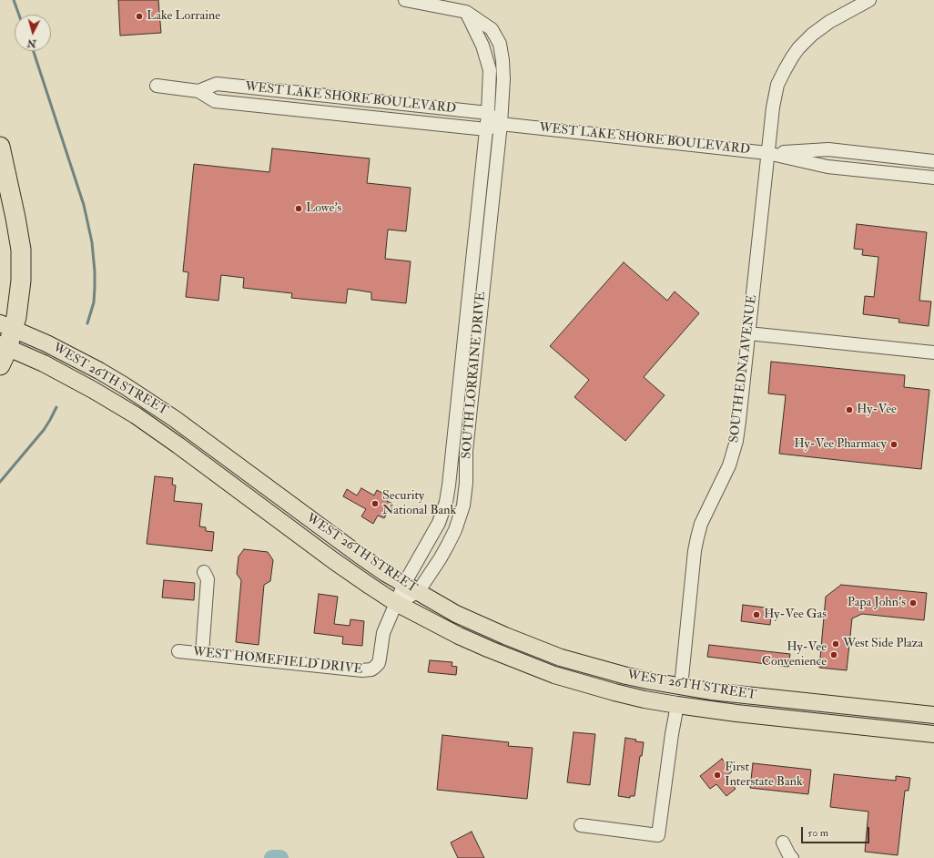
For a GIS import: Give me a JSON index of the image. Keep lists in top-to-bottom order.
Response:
{
  "streets": {
    "main road": ["WEST 26TH STREET"],
    "street": [
      "WEST LAKE SHORE BOULEVARD",
      "SOUTH EDNA AVENUE",
      "SOUTH LORRAINE DRIVE",
      "WEST HOMEFIELD DRIVE"
    ]
  },
  "crossings": [
    ["WEST LAKE SHORE BOULEVARD", "SOUTH EDNA AVENUE"],
    ["WEST LAKE SHORE BOULEVARD", "SOUTH LORRAINE DRIVE"],
    ["SOUTH EDNA AVENUE", "WEST 26TH STREET"],
    ["SOUTH LORRAINE DRIVE", "WEST 26TH STREET"],
    ["SOUTH LORRAINE DRIVE", "WEST HOMEFIELD DRIVE"],
    ["WEST 26TH STREET", "WEST HOMEFIELD DRIVE"]
  ],
  "places": [
    "Lake Lorraine",
    "Lowe's",
    "Hy-Vee",
    "Hy-Vee Pharmacy",
    "Security National Bank",
    "Papa John's",
    "Hy-Vee Gas",
    "West Side Plaza",
    "Hy-Vee Convenience",
    "First Interstate Bank"
  ],
  "scale_bar": "50 m",
  "north": "bottom"
}
